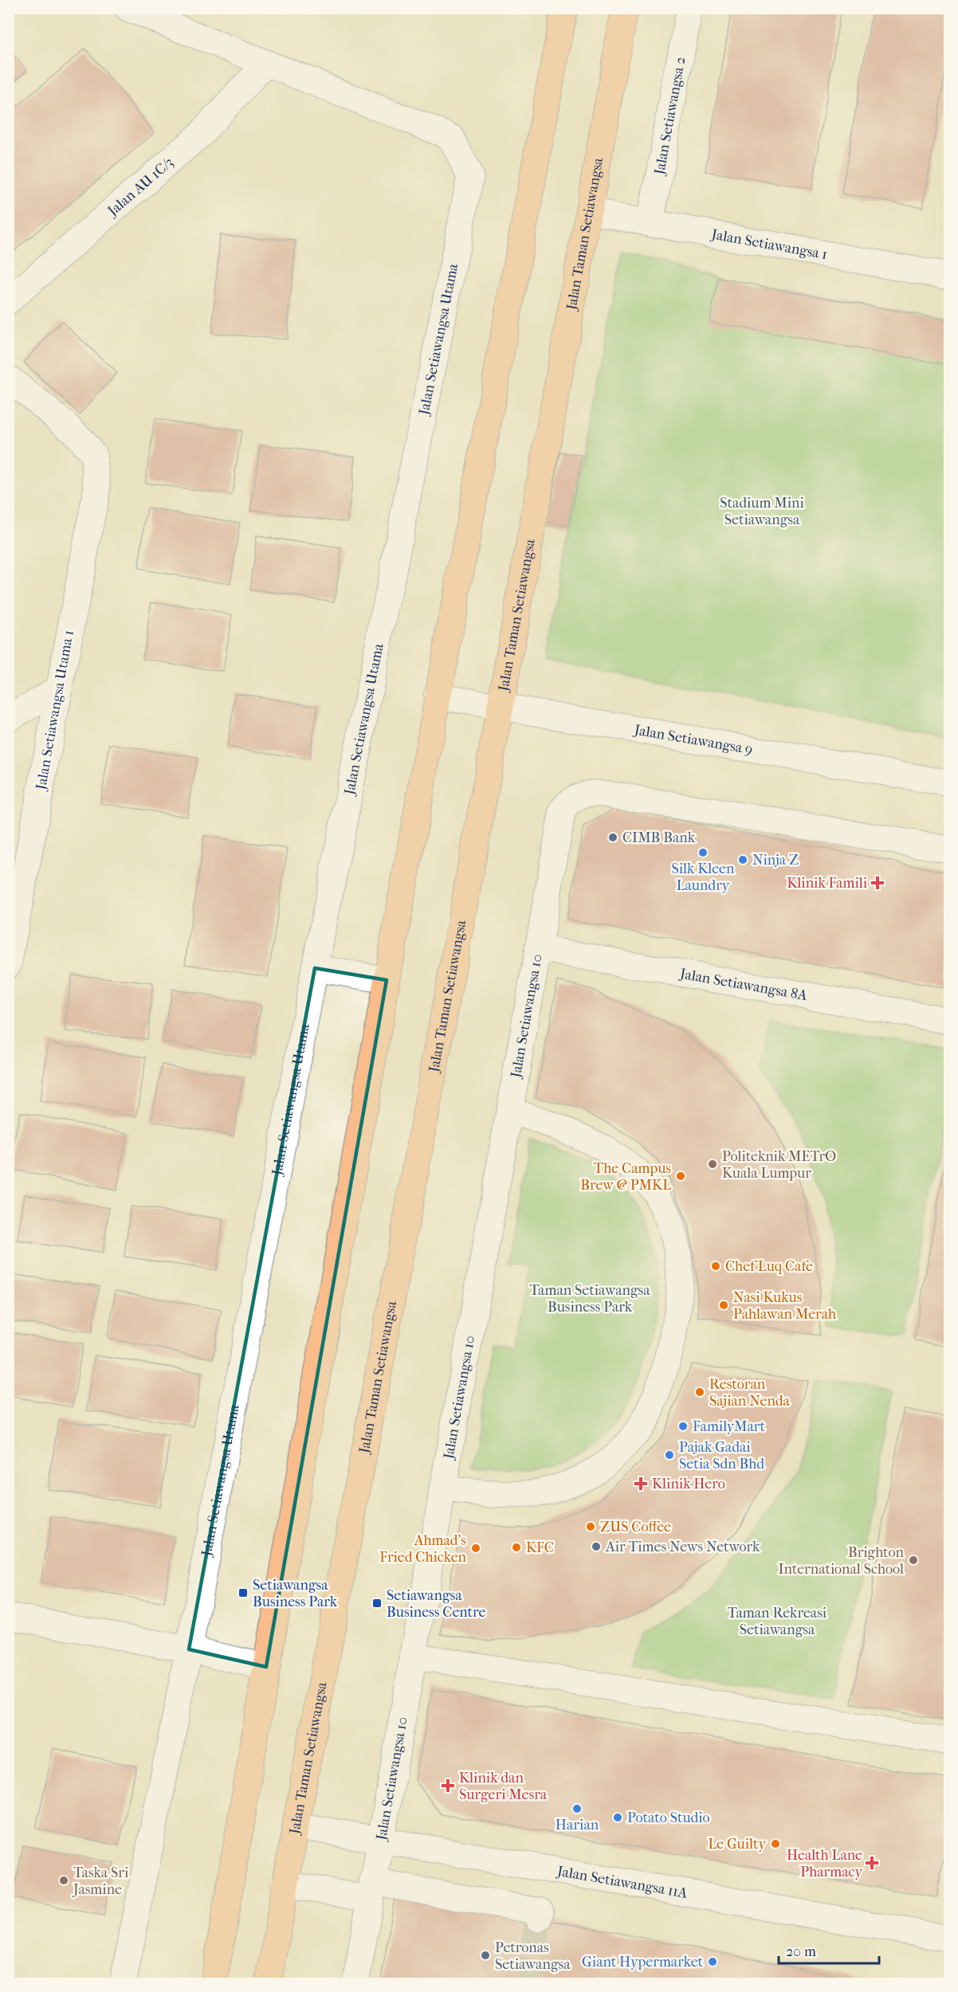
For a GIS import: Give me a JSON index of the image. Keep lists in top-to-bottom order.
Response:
{
  "streets": {
    "main road": ["Jalan Taman Setiawangsa"],
    "street": [
      "Jalan Setiawangsa 2",
      "Jalan AU 1C/3",
      "Jalan Setiawangsa 1",
      "Jalan Setiawangsa Utama",
      "Jalan Setiawangsa Utama 1",
      "Jalan Setiawangsa 9",
      "Jalan Setiawangsa 8A",
      "Jalan Setiawangsa 10",
      "Jalan Setiawangsa 11A"
    ]
  },
  "crossings": [
    ["Jalan Setiawangsa 2", "Jalan Setiawangsa 1"],
    ["Jalan AU 1C/3", "Jalan Setiawangsa Utama"],
    ["Jalan Taman Setiawangsa", "Jalan Setiawangsa 1"],
    ["Jalan Taman Setiawangsa", "Jalan Setiawangsa 9"],
    ["Jalan Taman Setiawangsa", "Jalan Setiawangsa 11A"],
    ["Jalan Setiawangsa 8A", "Jalan Setiawangsa 10"],
    ["Jalan Setiawangsa 10", "Jalan Setiawangsa 11A"]
  ],
  "parks": ["Stadium Mini Setiawangsa", "Taman Setiawangsa Business Park", "Taman Rekreasi Setiawangsa"],
  "places": {
    "other": [
      "CIMB Bank",
      "Silk Kleen Laundry",
      "Ninja Z",
      "Politeknik METrO Kuala Lumpur",
      "The Campus Brew @ PMKL",
      "Chef Luq Cafe",
      "Nasi Kukus Pahlawan Merah",
      "Restoran Sajian Nenda",
      "FamilyMart",
      "Pajak Gadai Setia Sdn Bhd",
      "ZUS Coffee",
      "Air Times News Network",
      "KFC",
      "Ahmad's Fried Chicken",
      "Brighton International School",
      "Harian",
      "Potato Studio",
      "Le Guilty",
      "Taska Sri Jasmine",
      "Petronas Setiawangsa",
      "Giant Hypermarket"
    ],
    "health": [
      "Klinik Famili",
      "Klinik Hero",
      "Klinik dan Surgeri Mesra",
      "Health Lane Pharmacy"
    ],
    "transit": ["Setiawangsa Business Park", "Setiawangsa Business Centre"]
  },
  "scale_bar": "20 m"
}
